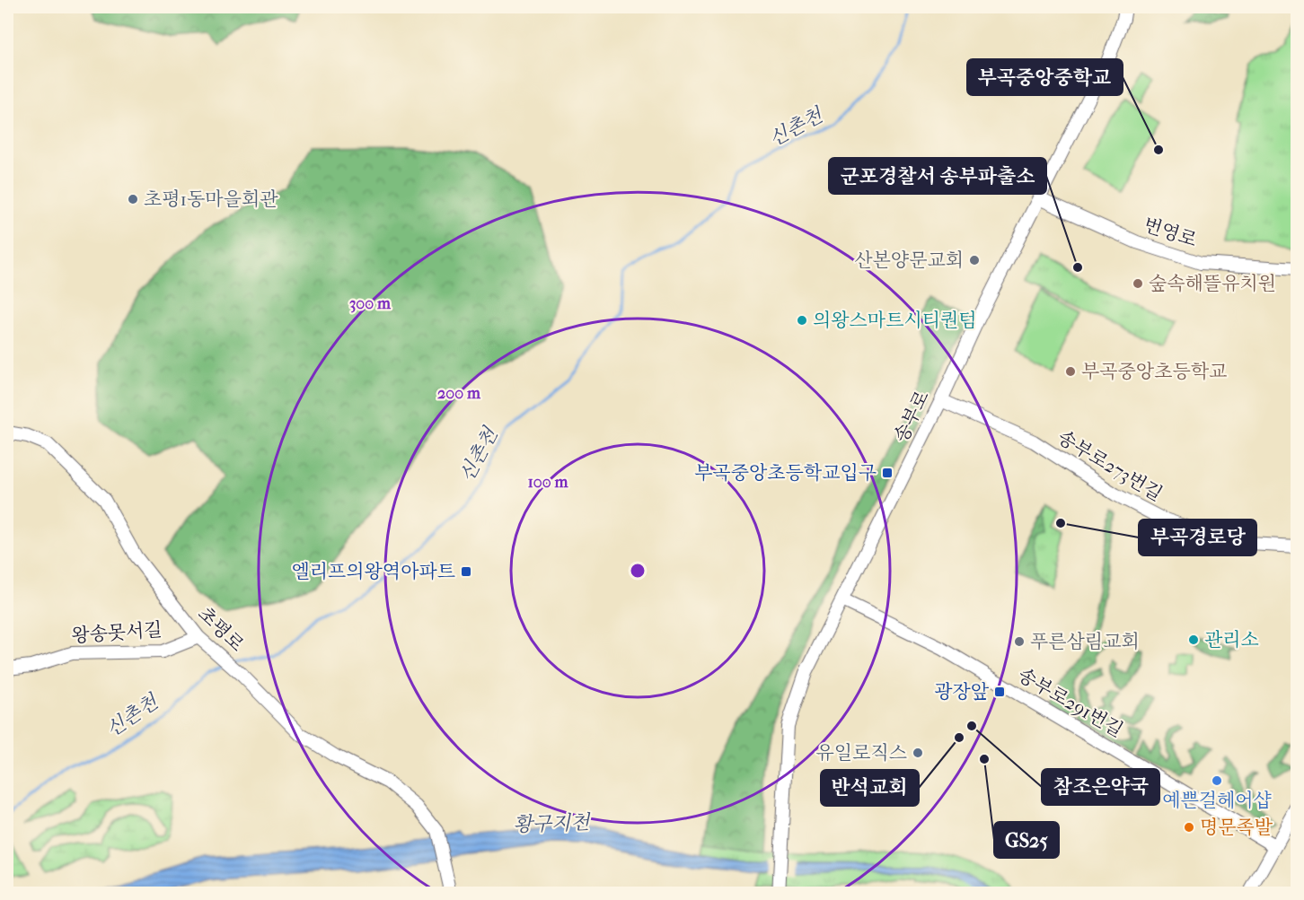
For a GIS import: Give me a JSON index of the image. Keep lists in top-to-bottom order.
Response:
{
  "streets": {
    "street": [
      "번영로",
      "송부로",
      "송부로273번길",
      "초평로",
      "왕송못서길",
      "송부로291번길"
    ]
  },
  "crossings": [
    ["번영로", "송부로"],
    ["송부로", "송부로273번길"],
    ["송부로", "송부로291번길"],
    ["초평로", "왕송못서길"]
  ],
  "water": ["신촌천", "황구지천"],
  "places": {
    "other": [
      "부곡중앙중학교",
      "초평1동마을회관",
      "산본양문교회",
      "군포경찰서 송부파출소",
      "숲속해뜰유치원",
      "의왕스마트시티퀀텀",
      "부곡중앙초등학교",
      "부곡경로당",
      "관리소",
      "푸른삼림교회",
      "참조은약국",
      "반석교회",
      "유일로직스",
      "GS25",
      "예쁜걸헤어샵",
      "명문족발"
    ],
    "transit": ["부곡중앙초등학교입구", "엘리프의왕역아파트", "광장앞"]
  },
  "rings": ["300 m", "200 m", "100 m"]
}
